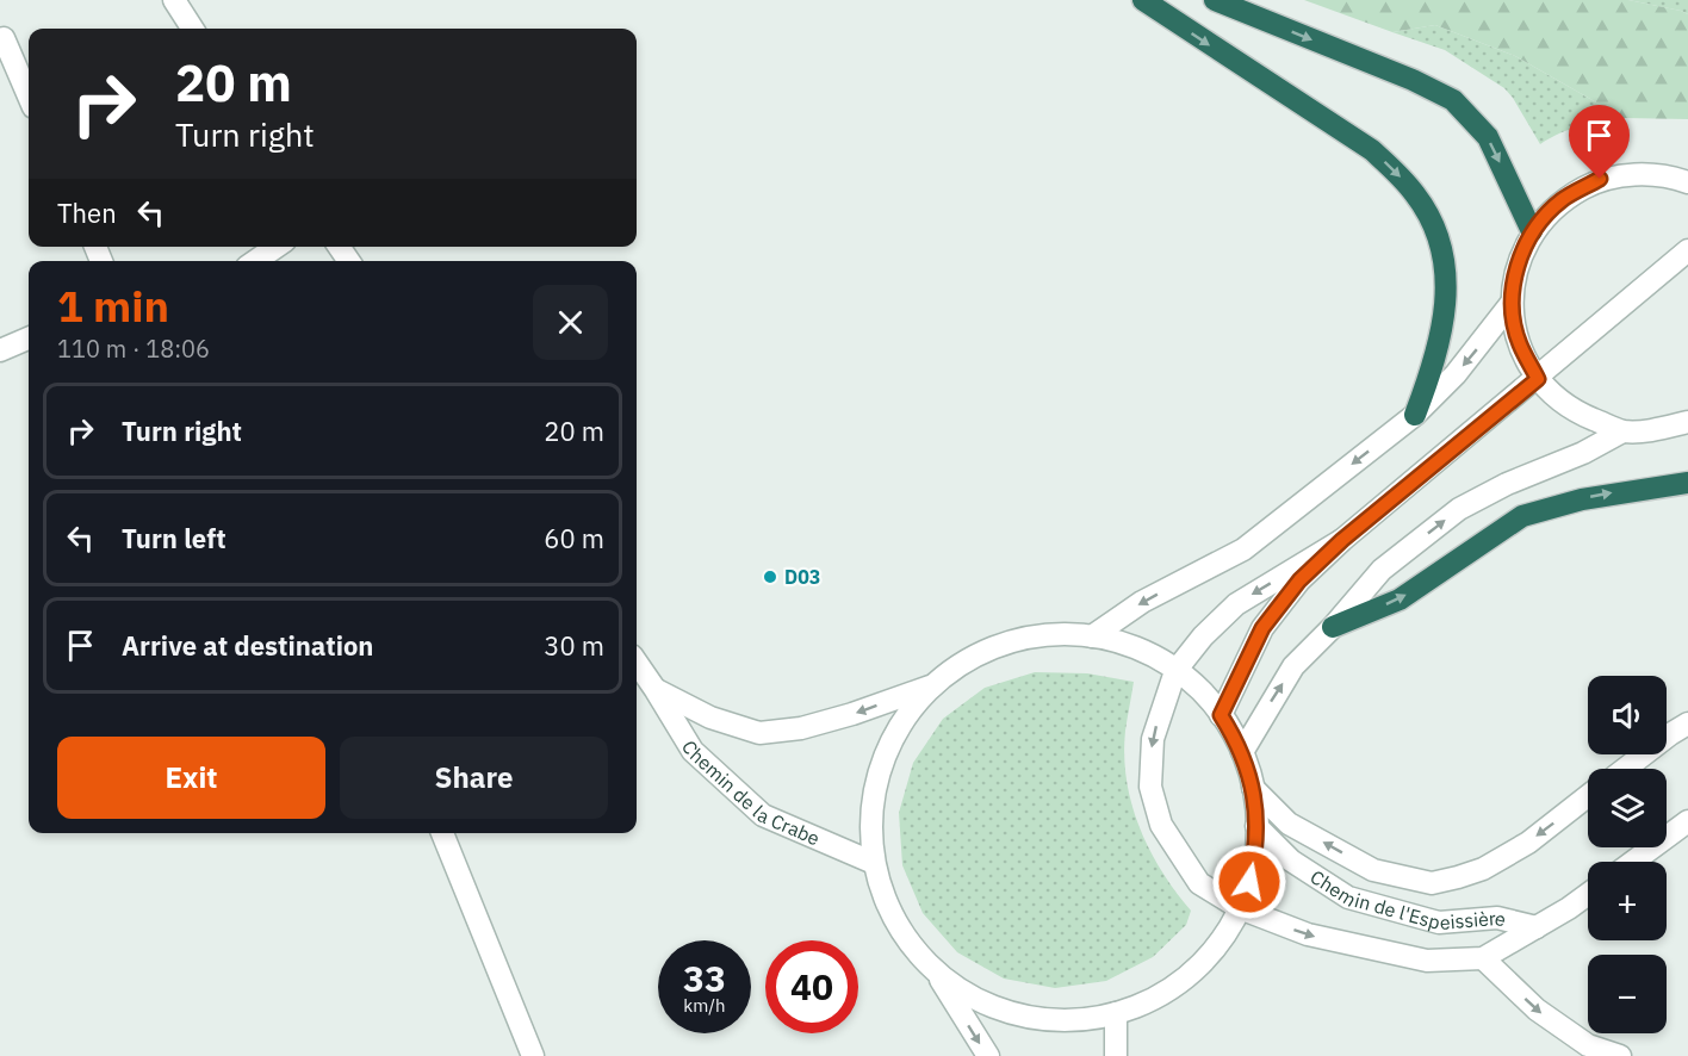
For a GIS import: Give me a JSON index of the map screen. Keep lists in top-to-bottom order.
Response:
{
  "streets": {
    "street": ["Chemin de la Crabe", "Chemin de l'Espeissière"]
  },
  "one_way": ["Chemin de la Crabe"],
  "places": ["D03"],
  "page": {
    "turn": ["20 m", "Turn right"],
    "then": "Then",
    "heading": ["1 min", "110 m · 18:06"],
    "list": [
      {
        "name": "Turn right",
        "value": "20 m"
      },
      {
        "name": "Turn left",
        "value": "60 m"
      },
      {
        "name": "Arrive at destination",
        "value": "30 m"
      }
    ],
    "map_buttons": ["+", "−"],
    "buttons": ["Exit", "Share"],
    "speed": "33 km/h",
    "limit": "40"
  }
}
